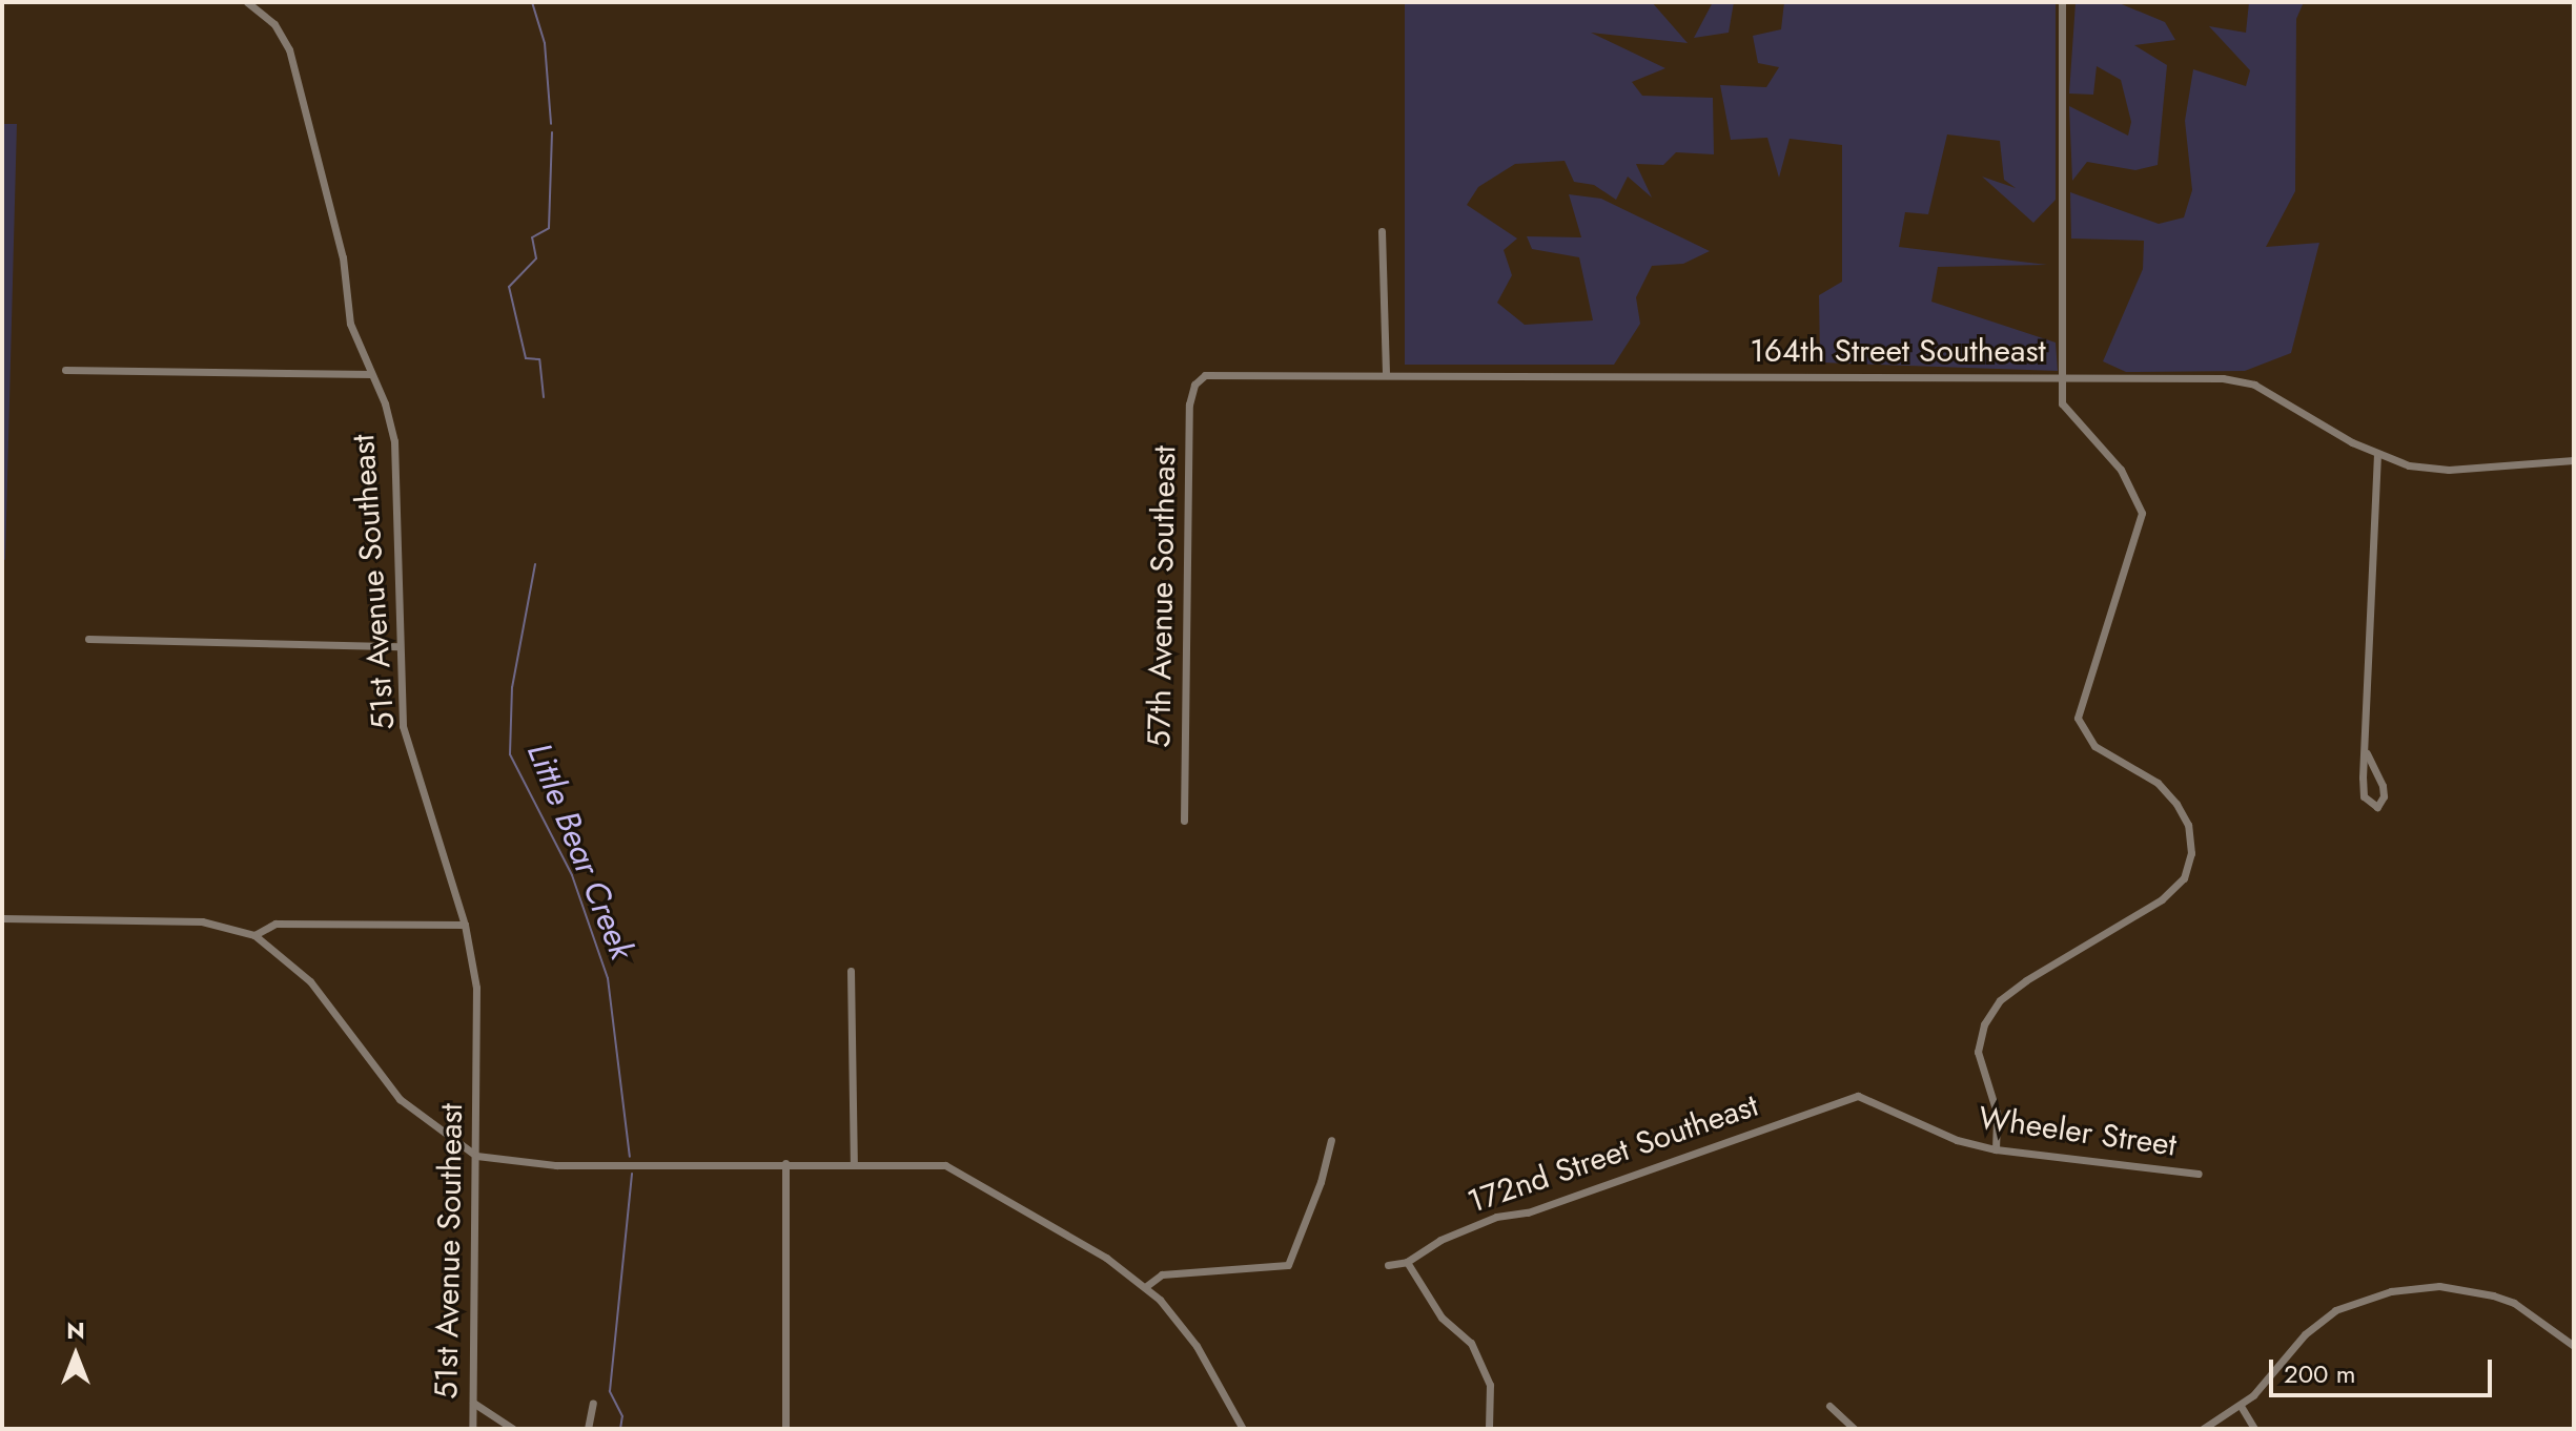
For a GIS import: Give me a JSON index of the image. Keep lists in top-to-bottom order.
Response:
{
  "streets": {
    "street": [
      "164th Street Southeast",
      "51st Avenue Southeast",
      "57th Avenue Southeast",
      "Wheeler Street",
      "172nd Street Southeast"
    ]
  },
  "crossings": [
    ["164th Street Southeast", "57th Avenue Southeast"],
    ["Wheeler Street", "172nd Street Southeast"]
  ],
  "water": ["Little Bear Creek"],
  "scale_bar": "200 m",
  "north": "top"
}
